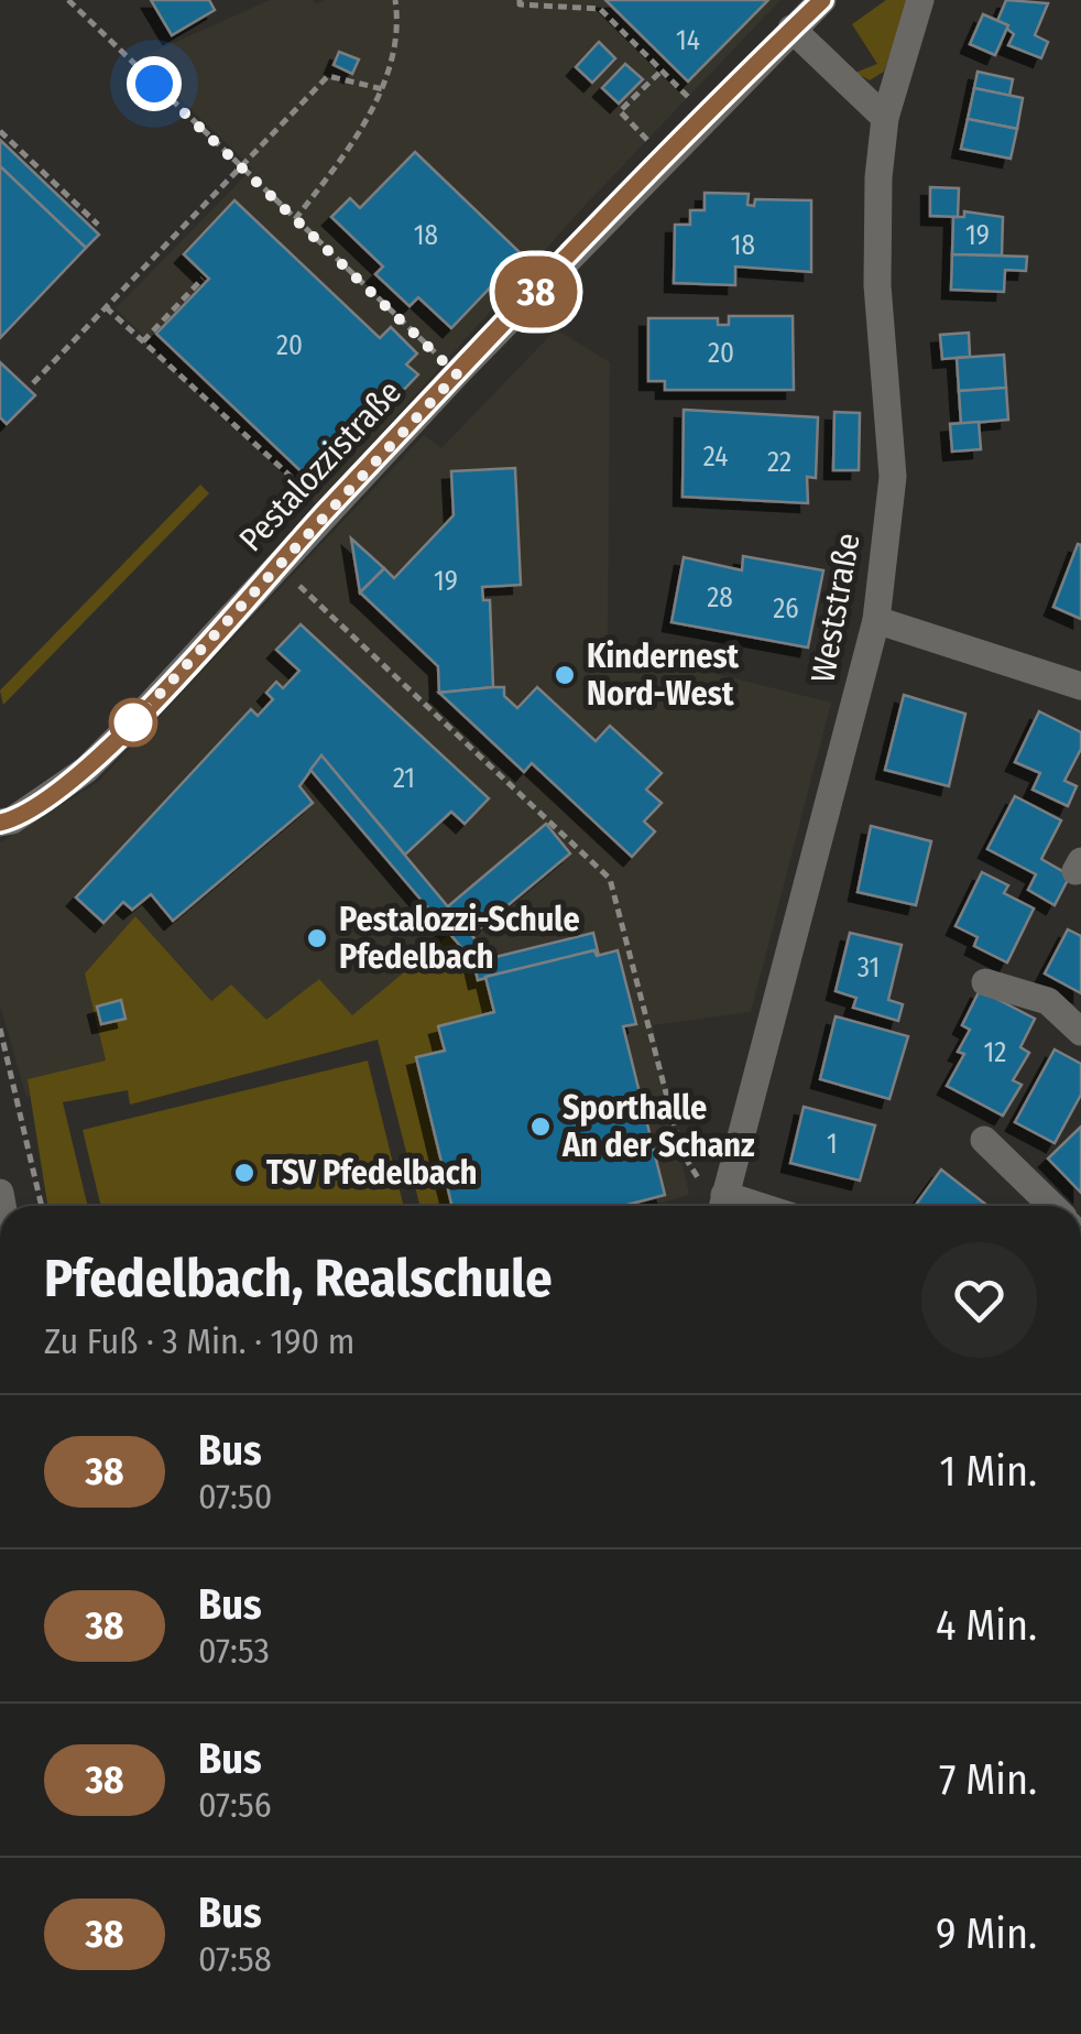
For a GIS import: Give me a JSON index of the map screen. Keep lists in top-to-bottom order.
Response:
{
  "streets": {
    "street": ["Pestalozzistraße", "Weststraße"]
  },
  "places": [
    "Kindernest Nord-West",
    "Pestalozzi-Schule Pfedelbach",
    "Sporthalle An der Schanz",
    "TSV Pfedelbach"
  ],
  "lines": ["bus line 38"],
  "house_numbers": [
    "14",
    "18",
    "19",
    "18",
    "20",
    "20",
    "24",
    "22",
    "19",
    "28",
    "26",
    "21",
    "31",
    "12",
    "1"
  ],
  "page": {
    "on_map": "38",
    "heading": ["Pfedelbach, Realschule", "Zu Fuß · 3 Min. · 190 m"],
    "list": [
      {
        "mark": "38",
        "name": "Bus",
        "note": "07:50",
        "value": "1 Min."
      },
      {
        "mark": "38",
        "name": "Bus",
        "note": "07:53",
        "value": "4 Min."
      },
      {
        "mark": "38",
        "name": "Bus",
        "note": "07:56",
        "value": "7 Min."
      },
      {
        "mark": "38",
        "name": "Bus",
        "note": "07:58",
        "value": "9 Min."
      }
    ]
  }
}
